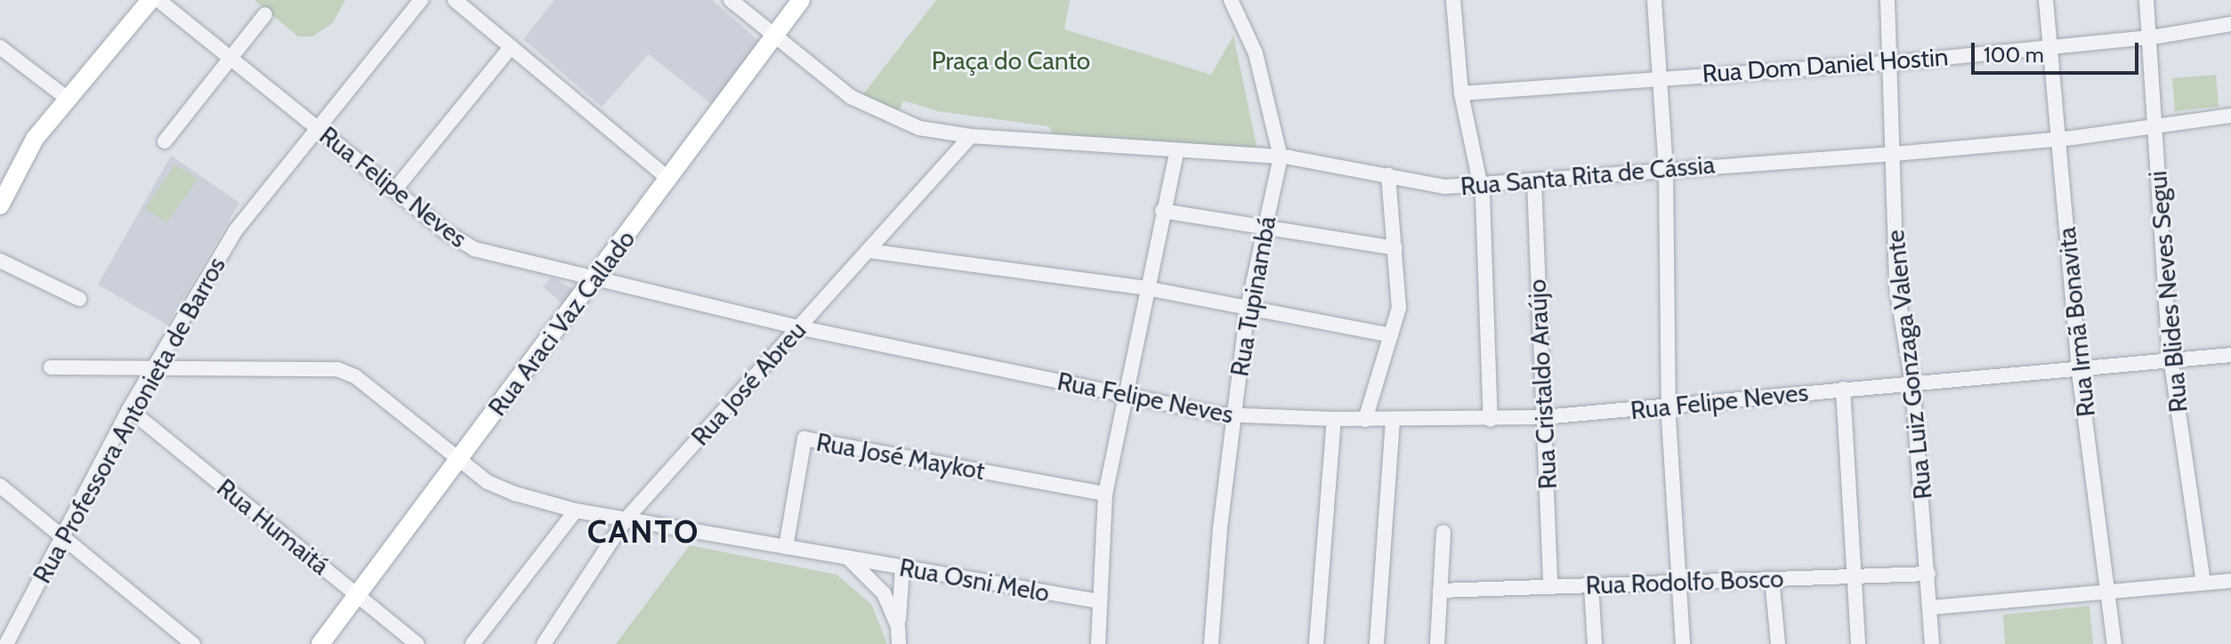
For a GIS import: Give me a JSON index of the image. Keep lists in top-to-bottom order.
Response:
{
  "streets": {
    "main road": ["Rua Araci Vaz Callado"],
    "street": [
      "Rua Dom Daniel Hostin",
      "Rua Santa Rita de Cássia",
      "Rua Felipe Neves",
      "Rua Blides Neves Segui",
      "Rua Tupinambá",
      "Rua Irmã Bonavita",
      "Rua Luiz Gonzaga Valente",
      "Rua José Abreu",
      "Rua Cristaldo Araújo",
      "Rua Professora Antonieta de Barros",
      "Rua José Maykot",
      "Rua Humaitá",
      "Rua Osni Melo",
      "Rua Rodolfo Bosco"
    ]
  },
  "crossings": [
    ["Rua Dom Daniel Hostin", "Rua Blides Neves Segui"],
    ["Rua Dom Daniel Hostin", "Rua Irmã Bonavita"],
    ["Rua Dom Daniel Hostin", "Rua Luiz Gonzaga Valente"],
    ["Rua Santa Rita de Cássia", "Rua Blides Neves Segui"],
    ["Rua Santa Rita de Cássia", "Rua Tupinambá"],
    ["Rua Santa Rita de Cássia", "Rua Irmã Bonavita"],
    ["Rua Santa Rita de Cássia", "Rua Araci Vaz Callado"],
    ["Rua Santa Rita de Cássia", "Rua Luiz Gonzaga Valente"],
    ["Rua Santa Rita de Cássia", "Rua José Abreu"],
    ["Rua Santa Rita de Cássia", "Rua Cristaldo Araújo"],
    ["Rua Felipe Neves", "Rua Blides Neves Segui"],
    ["Rua Felipe Neves", "Rua Tupinambá"],
    ["Rua Felipe Neves", "Rua Irmã Bonavita"],
    ["Rua Felipe Neves", "Rua Araci Vaz Callado"],
    ["Rua Felipe Neves", "Rua Luiz Gonzaga Valente"],
    ["Rua Felipe Neves", "Rua José Abreu"],
    ["Rua Felipe Neves", "Rua Cristaldo Araújo"],
    ["Rua Felipe Neves", "Rua Professora Antonieta de Barros"],
    ["Rua Araci Vaz Callado", "Rua Humaitá"],
    ["Rua Araci Vaz Callado", "Rua Osni Melo"],
    ["Rua Luiz Gonzaga Valente", "Rua Rodolfo Bosco"],
    ["Rua José Abreu", "Rua Osni Melo"],
    ["Rua Cristaldo Araújo", "Rua Rodolfo Bosco"],
    ["Rua Professora Antonieta de Barros", "Rua Humaitá"],
    ["Rua Professora Antonieta de Barros", "Rua Osni Melo"],
    ["Rua José Maykot", "Rua Osni Melo"]
  ],
  "districts": ["CANTO"],
  "parks": ["Praça do Canto"],
  "scale_bar": "100 m"
}
